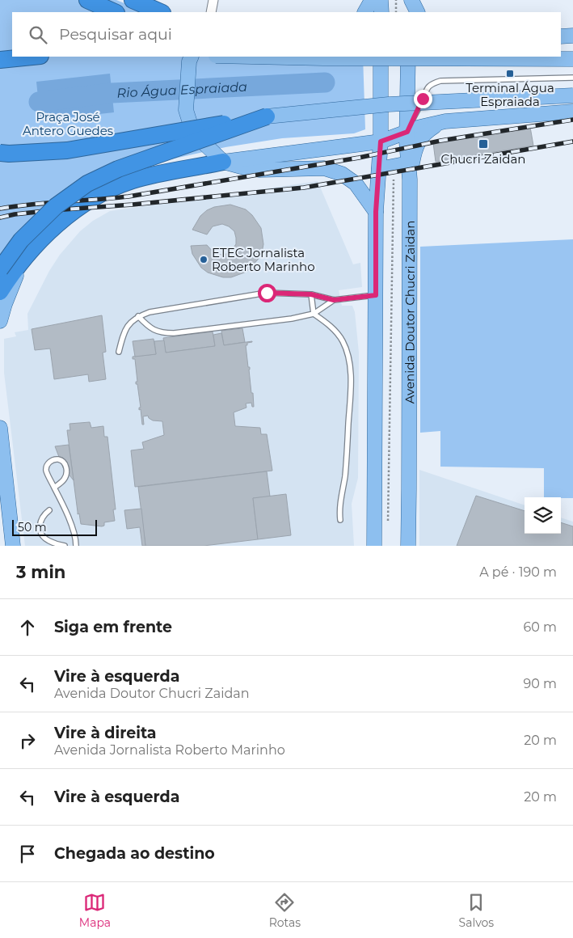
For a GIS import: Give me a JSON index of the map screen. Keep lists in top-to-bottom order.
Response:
{
  "streets": {
    "main road": ["Avenida Doutor Chucri Zaidan"]
  },
  "water": ["Rio Água Espraiada"],
  "parks": ["Praça José Antero Guedes"],
  "places": {
    "transit": ["Terminal Água Espraiada", "Chucri Zaidan"],
    "other": ["ETEC Jornalista Roberto Marinho"]
  },
  "scale_bar": "50 m",
  "page": {
    "search": "Pesquisar aqui",
    "scale": "50 m",
    "heading": ["3 min", "A pé · 190 m"],
    "list": [
      ["Siga em frente", "60 m"],
      ["Vire à esquerda", "Avenida Doutor Chucri Zaidan", "90 m"],
      ["Vire à direita", "Avenida Jornalista Roberto Marinho", "20 m"],
      ["Vire à esquerda", "20 m"],
      "Chegada ao destino"
    ],
    "nav": ["Mapa", "Rotas", "Salvos"]
  }
}
